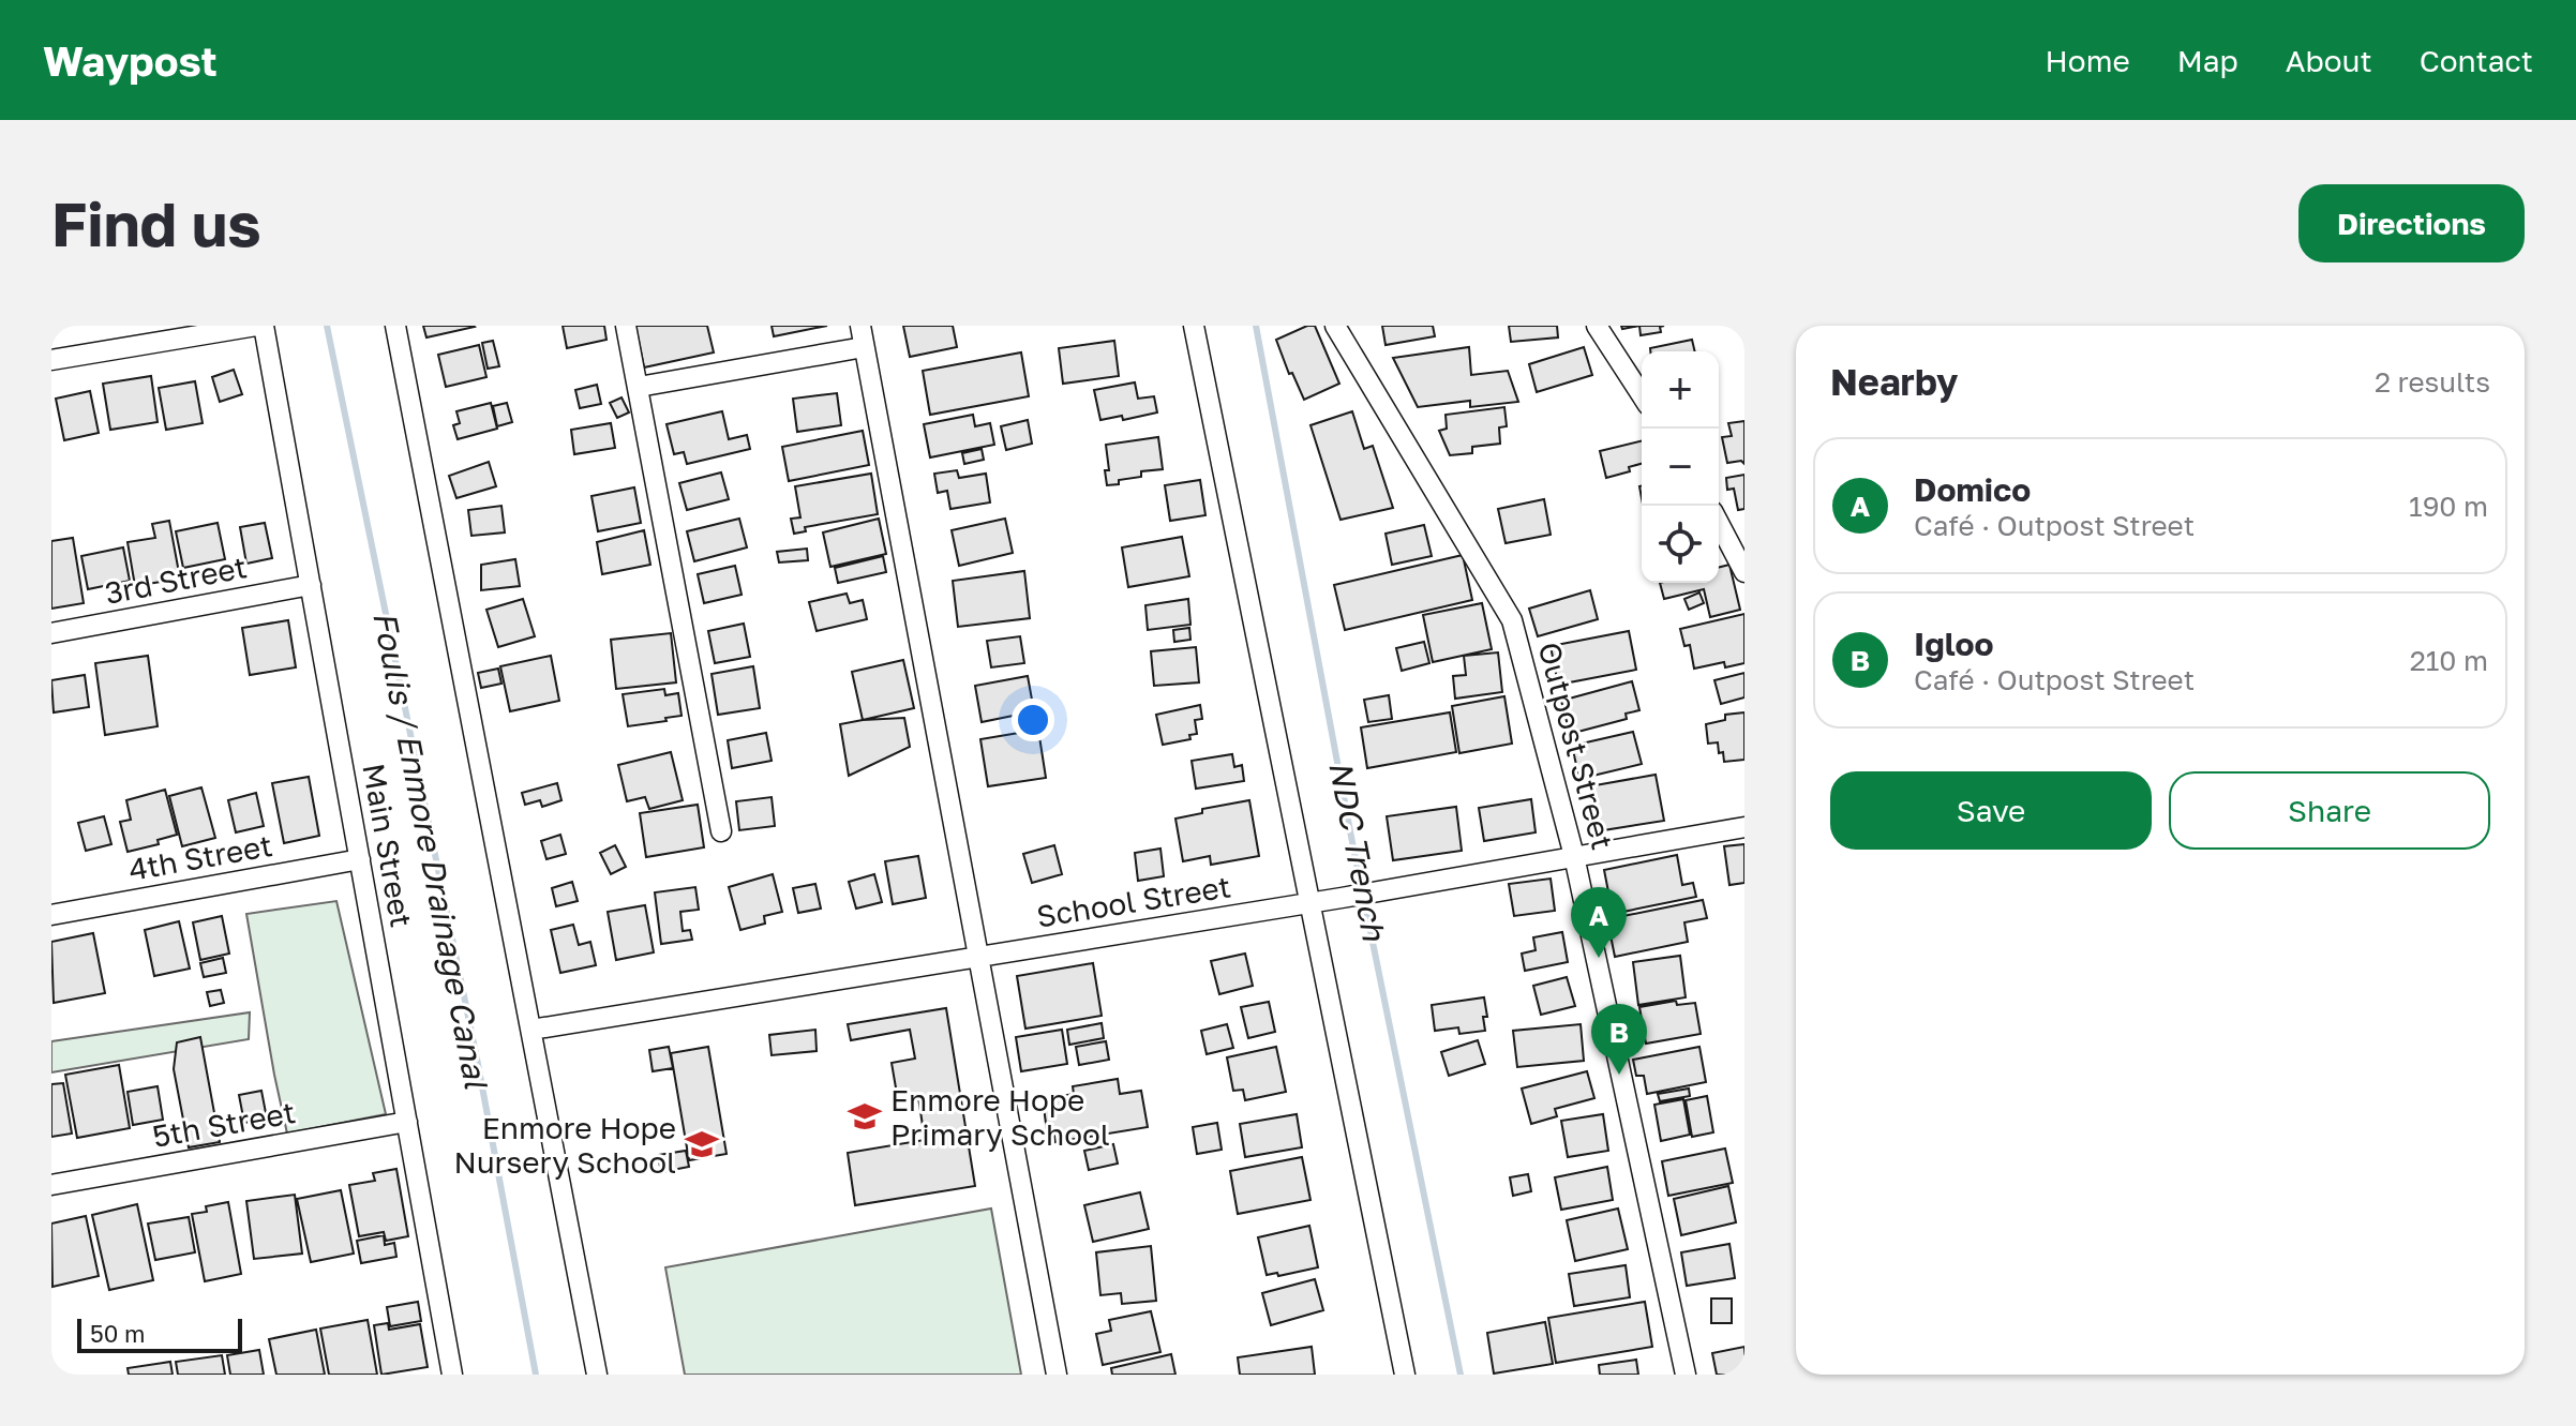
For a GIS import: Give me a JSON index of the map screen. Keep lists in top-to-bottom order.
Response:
{
  "streets": {
    "street": [
      "3rd Street",
      "Outpost Street",
      "Main Street",
      "4th Street",
      "School Street",
      "5th Street"
    ]
  },
  "crossings": [
    ["3rd Street", "Main Street"],
    ["Outpost Street", "School Street"],
    ["Main Street", "4th Street"],
    ["Main Street", "5th Street"]
  ],
  "water": ["Foulis / Enmore Drainage Canal", "NDC Trench"],
  "places": {
    "school or university": ["Enmore Hope Primary School", "Enmore Hope Nursery School"]
  },
  "scale_bar": "50 m",
  "page": {
    "header": "Waypost",
    "nav": [
      "Home",
      "Map",
      "About",
      "Contact"
    ],
    "buttons": [
      "Directions",
      ["Save", "Share"]
    ],
    "title": "Find us",
    "heading": ["Nearby", "2 results"],
    "map_buttons": ["+", "−"],
    "list": [
      {
        "mark": "A",
        "name": "Domico",
        "note": "Café · Outpost Street",
        "value": "190 m"
      },
      {
        "mark": "B",
        "name": "Igloo",
        "note": "Café · Outpost Street",
        "value": "210 m"
      }
    ],
    "pins": ["A", "B"],
    "scale": "50 m"
  }
}
